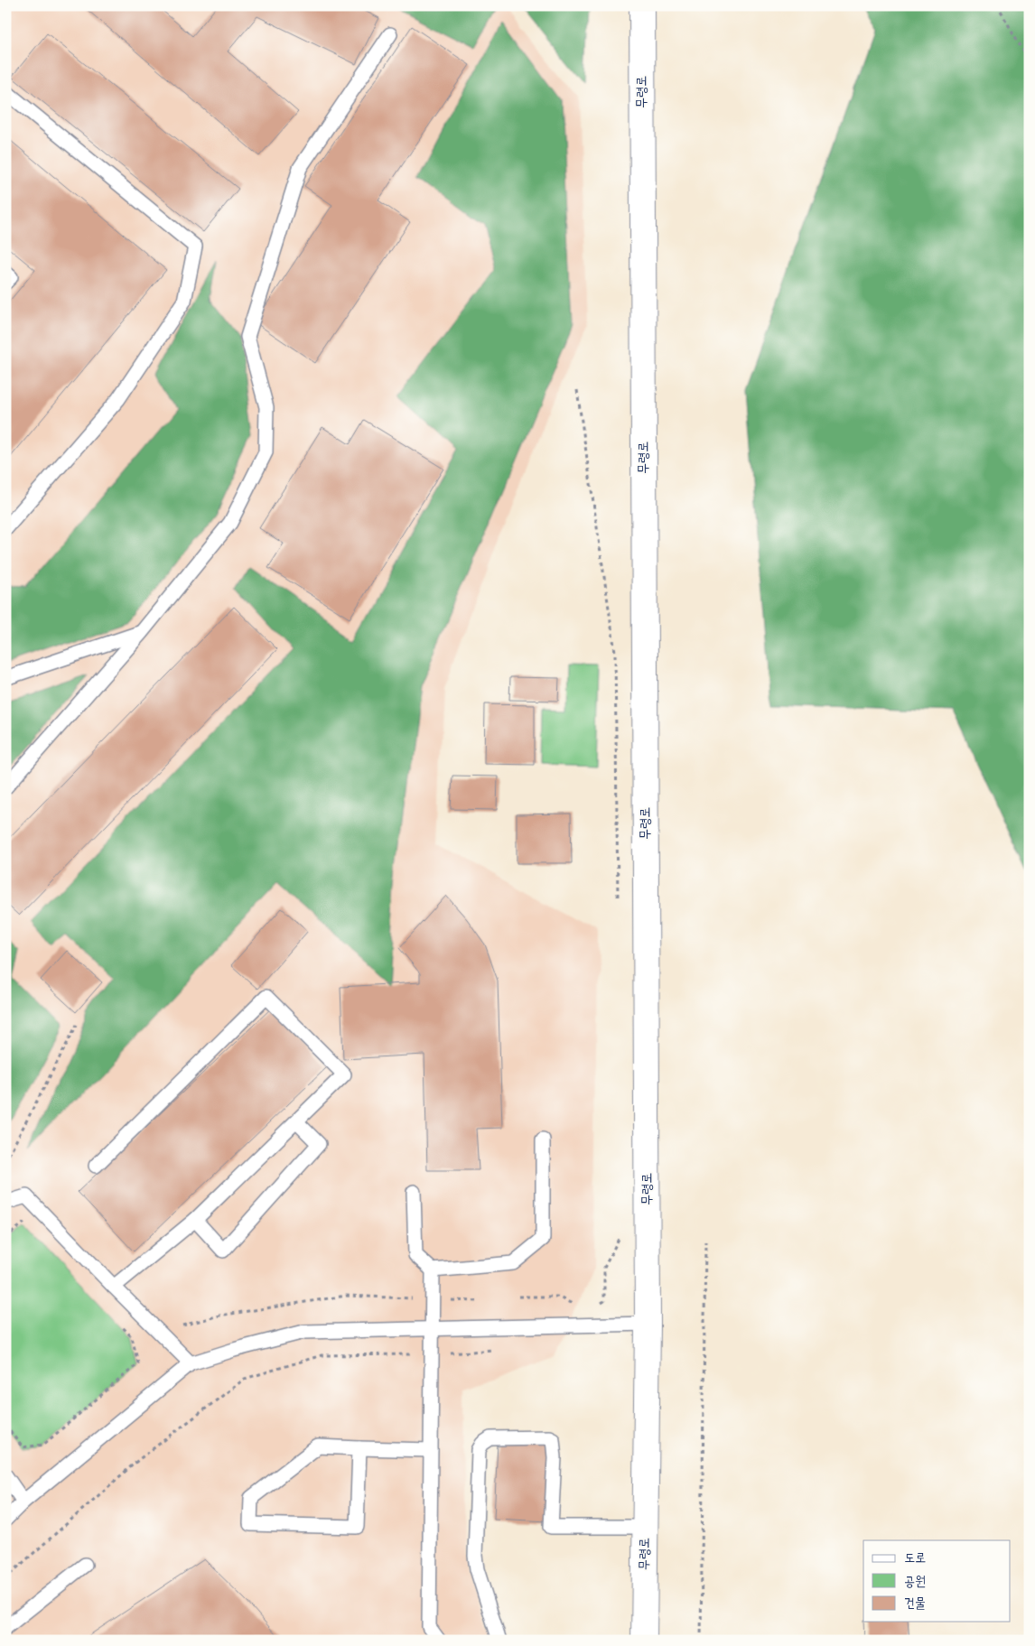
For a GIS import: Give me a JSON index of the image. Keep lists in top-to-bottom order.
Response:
{
  "streets": {
    "main road": ["무령로"]
  },
  "legend": ["도로", "공원", "건물"]
}
